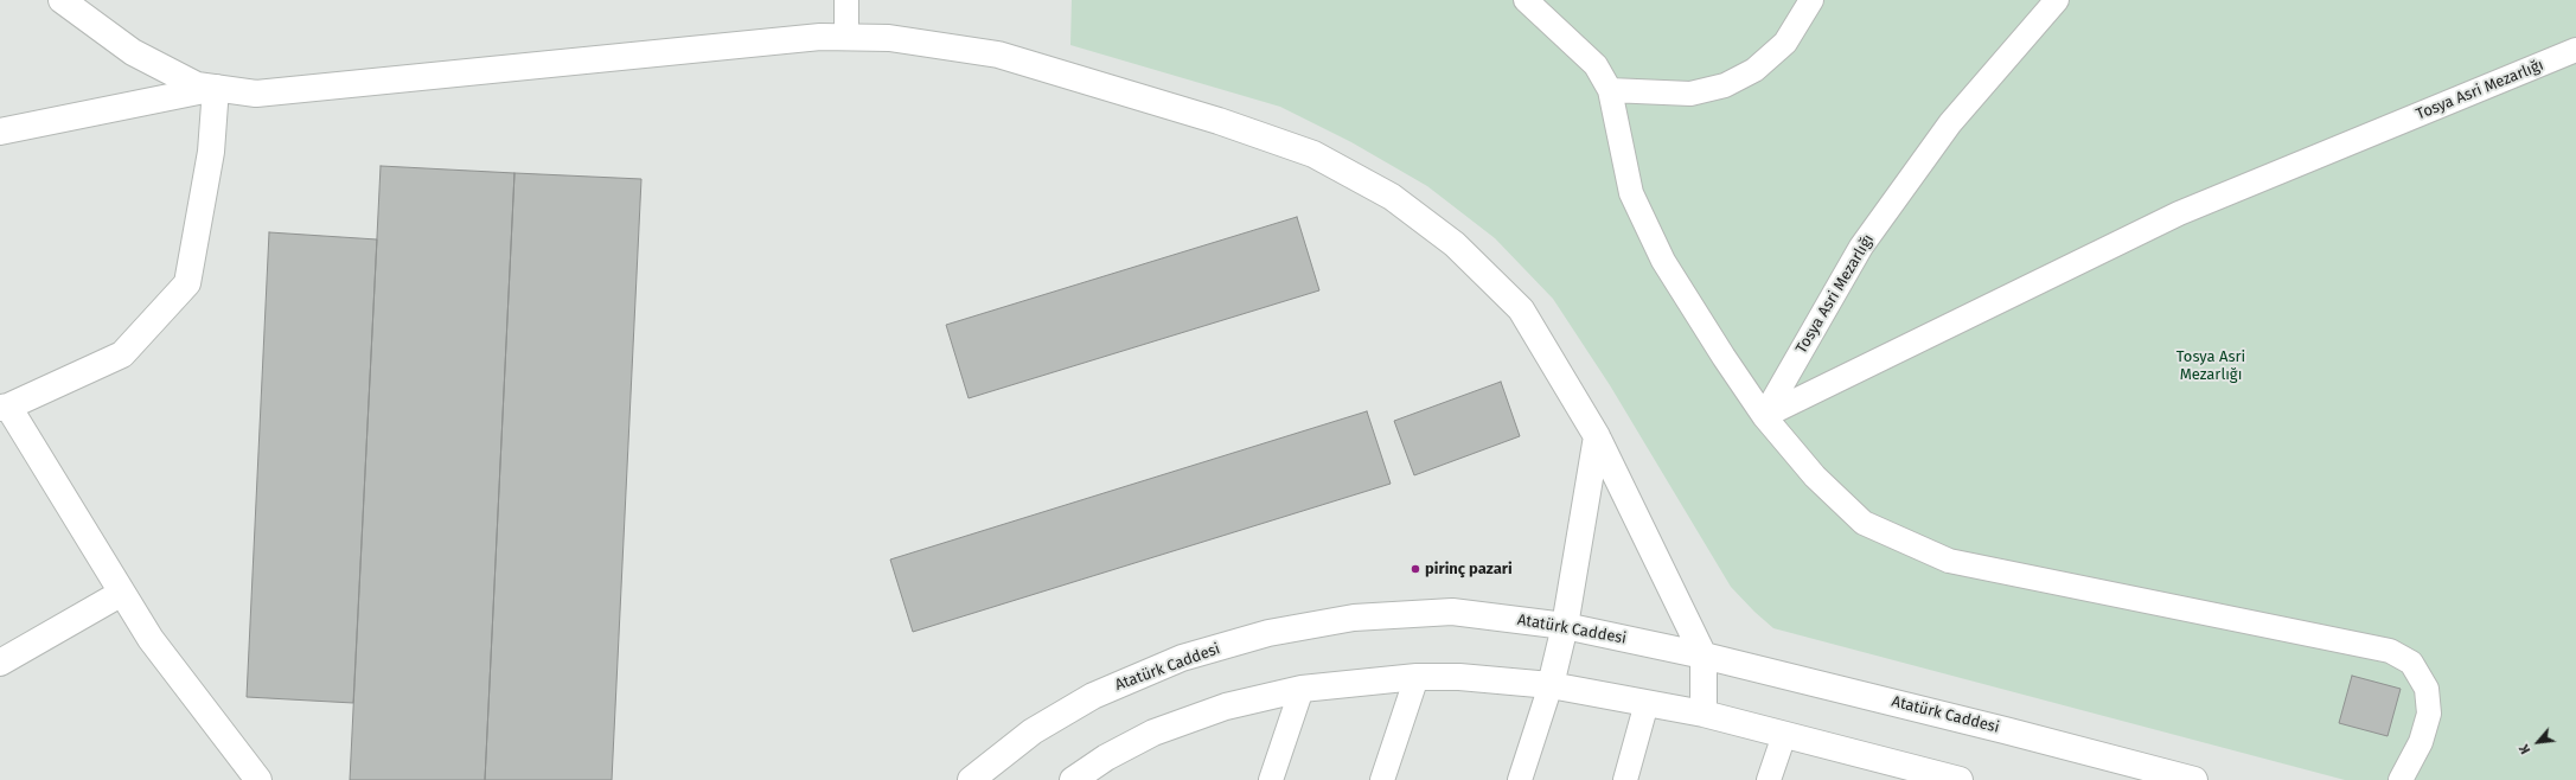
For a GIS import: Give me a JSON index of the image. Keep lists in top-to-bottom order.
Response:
{
  "streets": {
    "main road": ["Atatürk Caddesi"],
    "lane": ["Tosya Asri Mezarlığı"]
  },
  "parks": ["Tosya Asri Mezarlığı"],
  "places": ["pirinç pazari"],
  "north": "bottom left"
}
